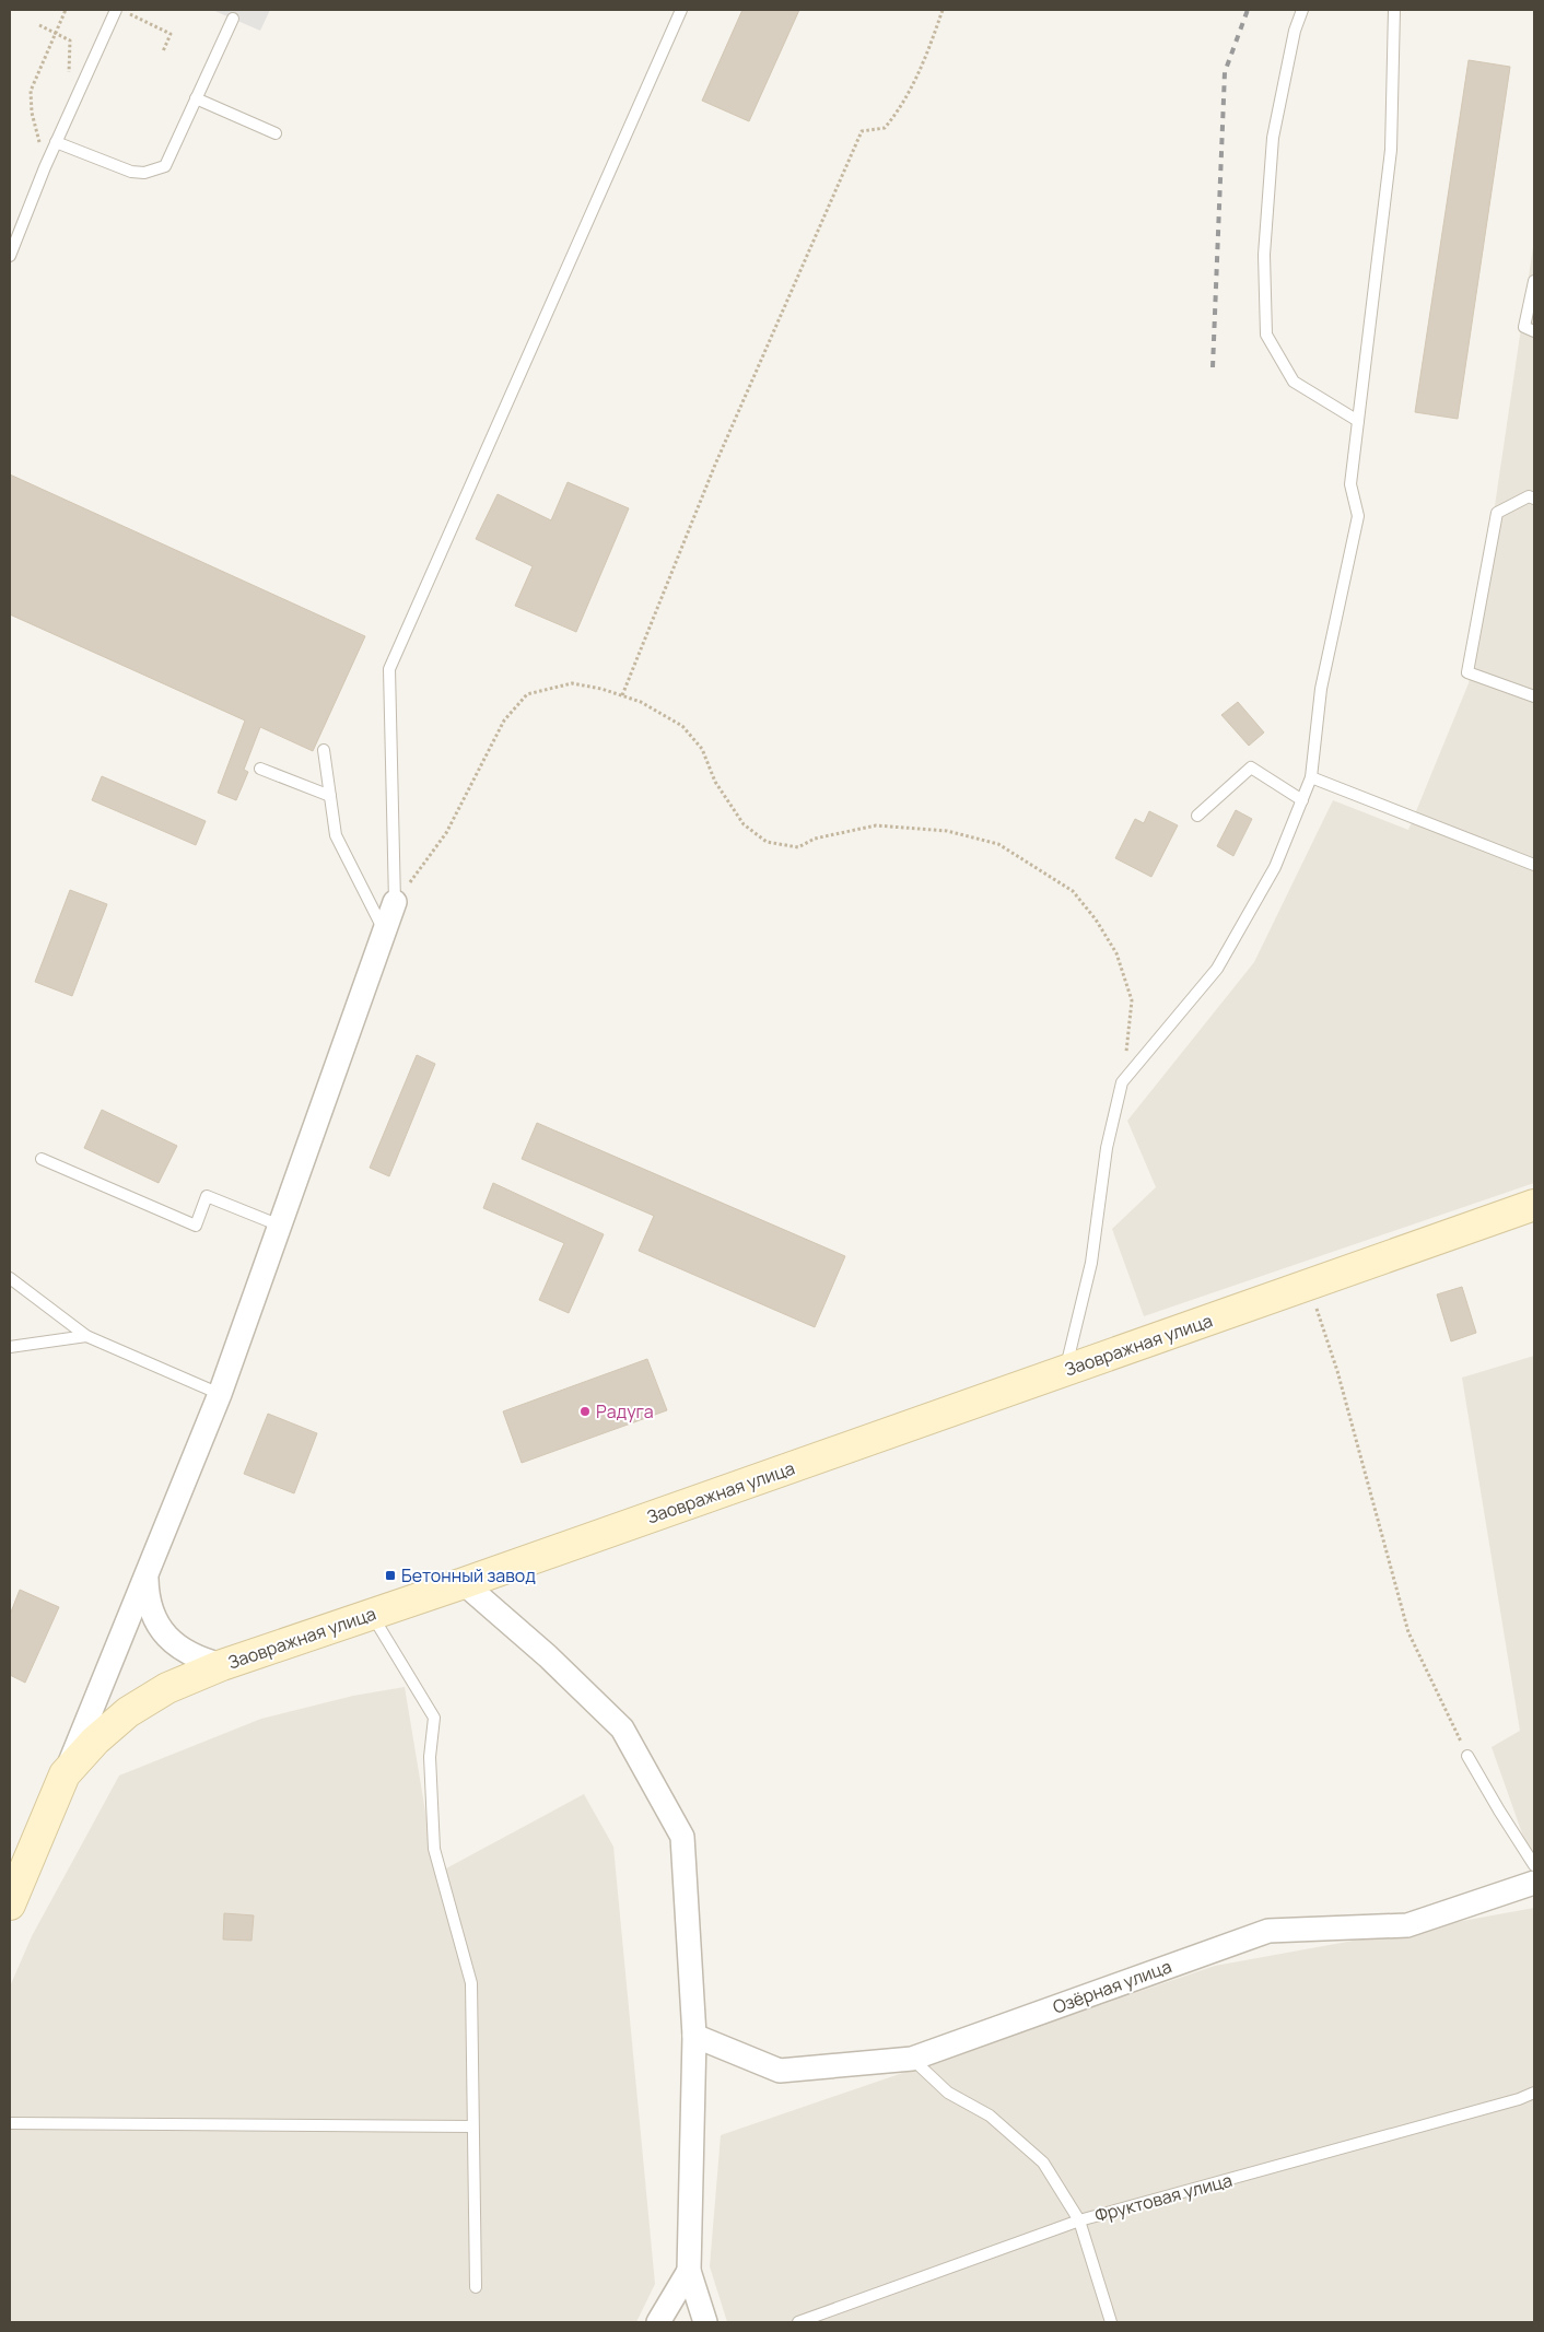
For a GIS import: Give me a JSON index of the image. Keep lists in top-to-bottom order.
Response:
{
  "streets": {
    "street": ["Заовражная улица", "Озёрная улица"],
    "lane": ["Фруктовая улица"]
  },
  "places": {
    "other": ["Радуга"],
    "transit": ["Бетонный завод"]
  }
}
